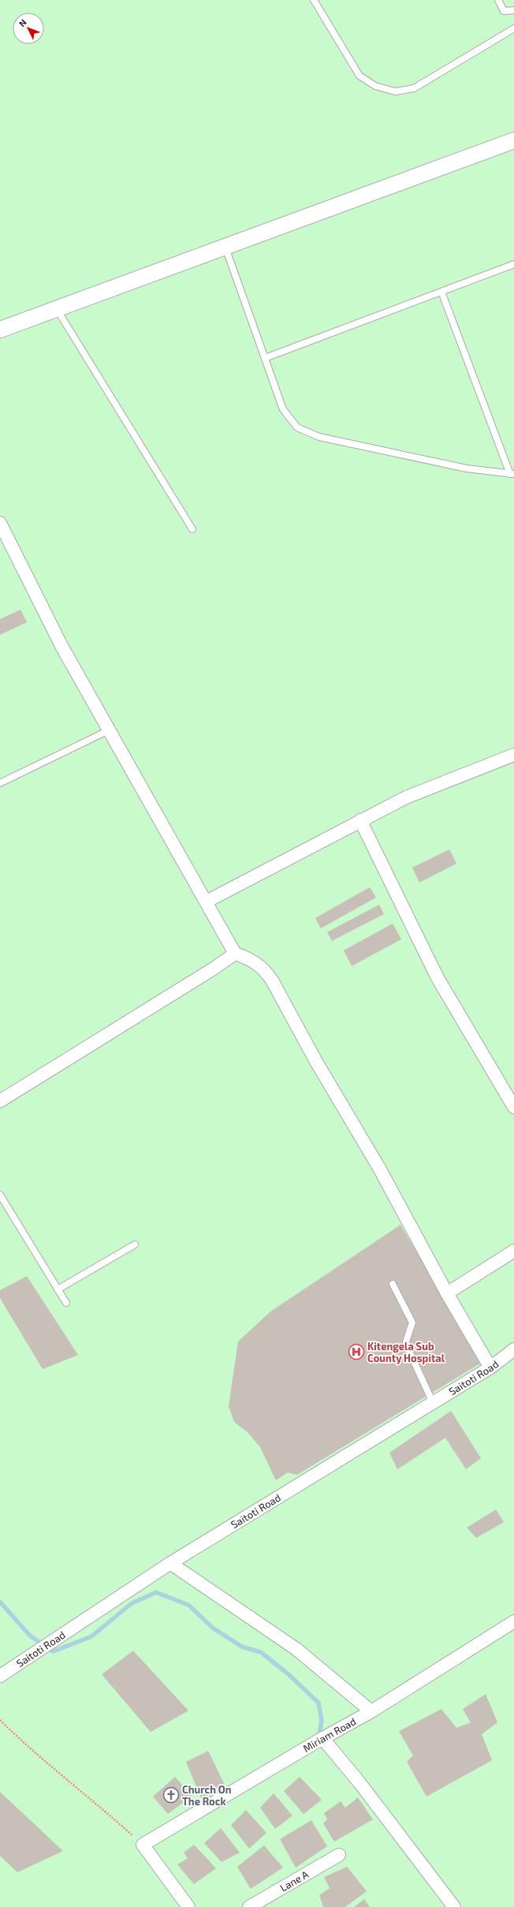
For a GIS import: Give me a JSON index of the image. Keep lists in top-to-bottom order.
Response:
{
  "streets": {
    "street": ["Saitoti Road", "Miriam Road", "Lane A"]
  },
  "places": {
    "hospital": ["Kitengela Sub County Hospital"],
    "church": ["Church On The Rock"]
  },
  "north": "top left"
}
